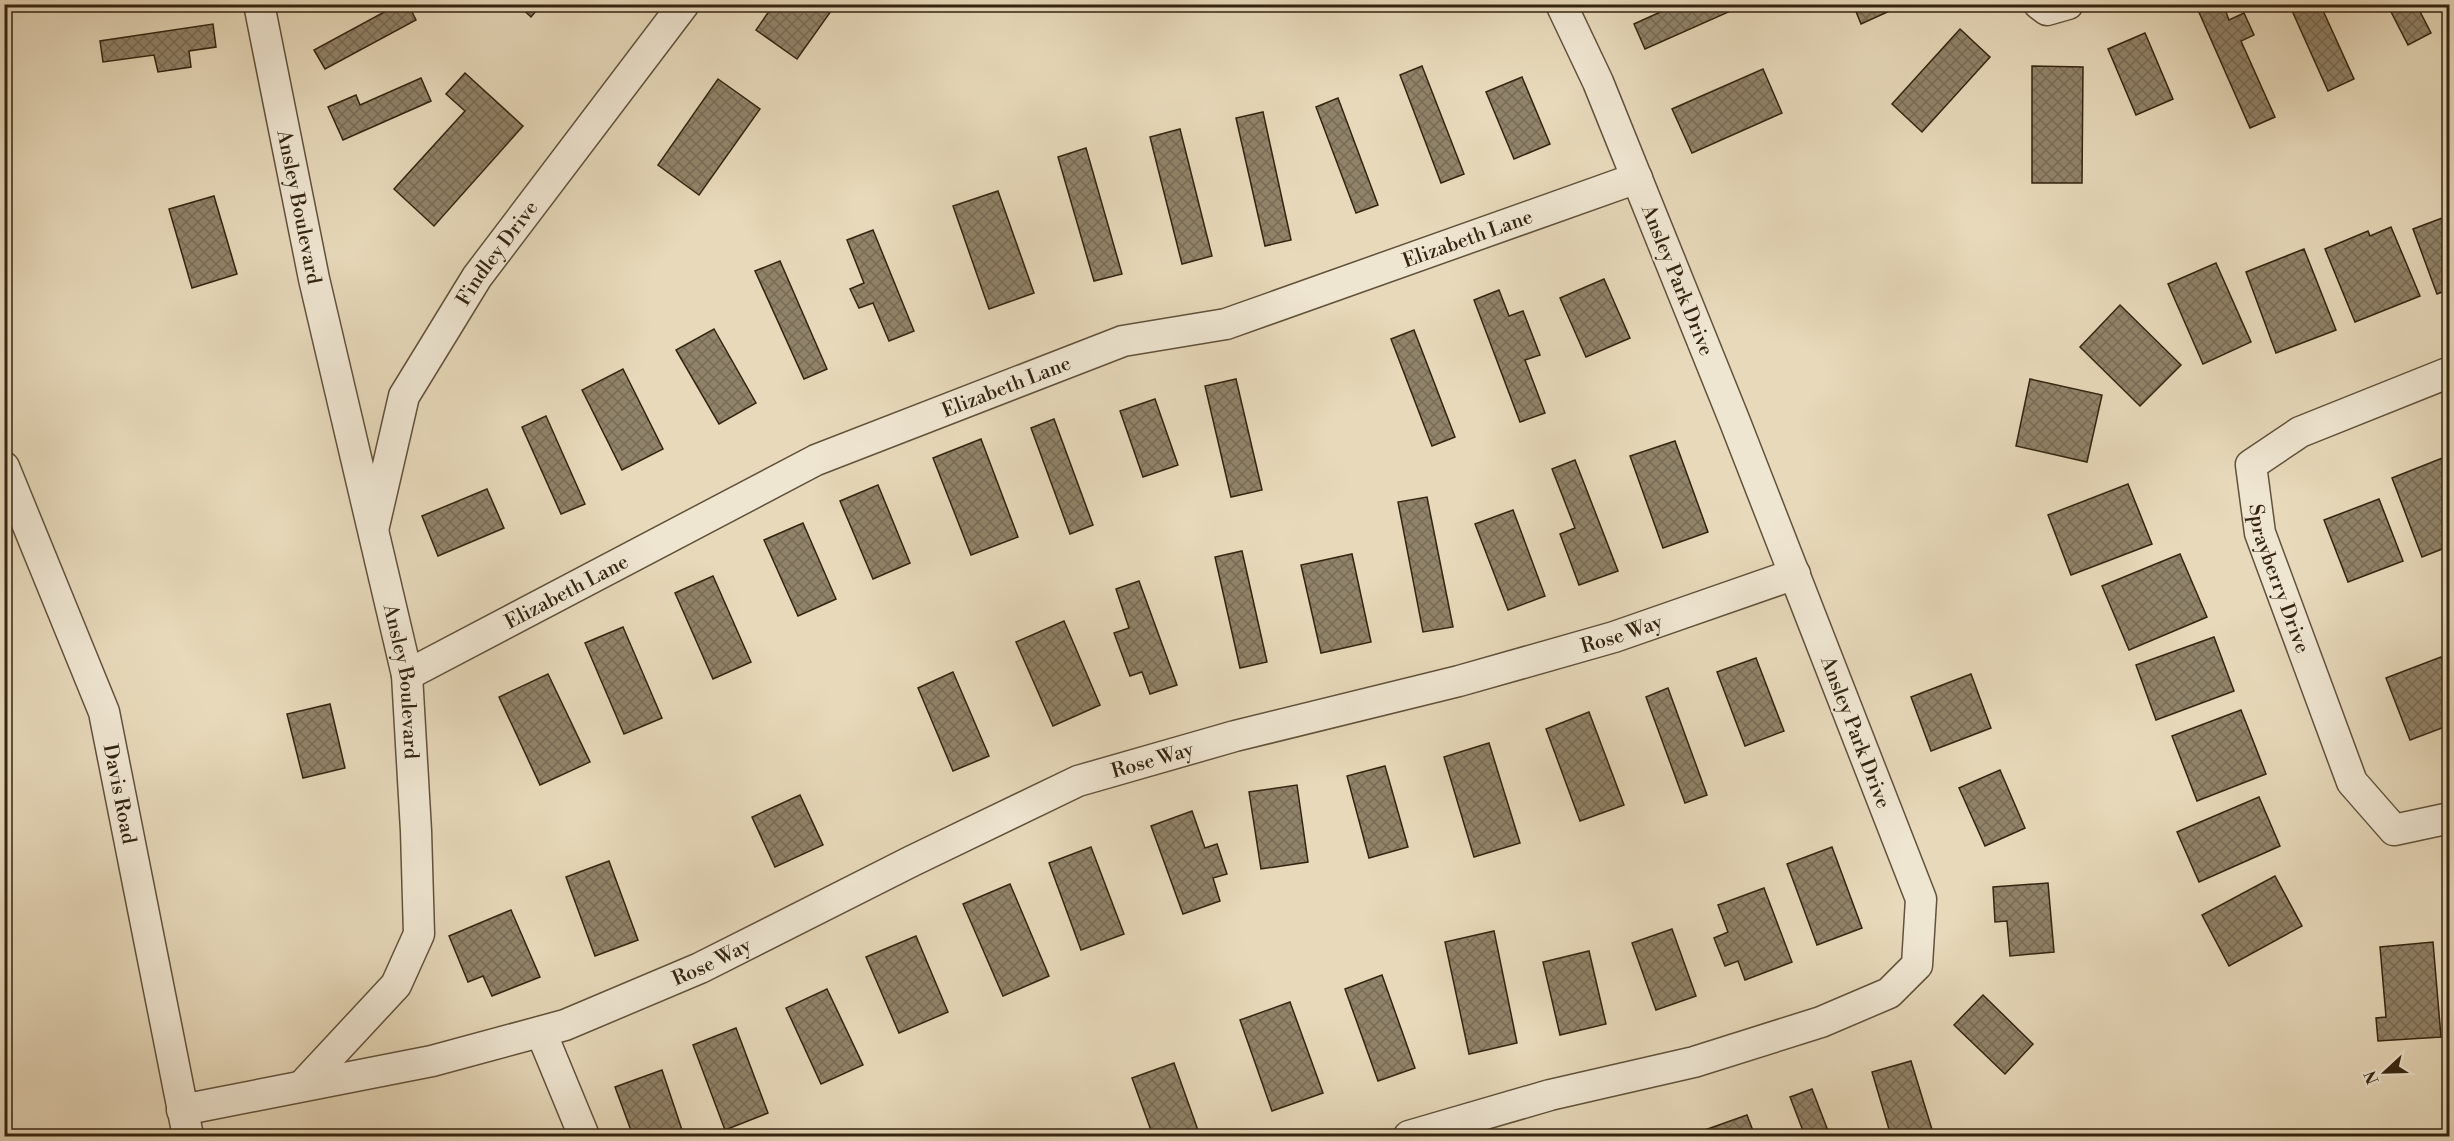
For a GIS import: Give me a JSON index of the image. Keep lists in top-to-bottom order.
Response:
{
  "streets": {
    "street": [
      "Ansley Boulevard",
      "Elizabeth Lane",
      "Findley Drive",
      "Ansley Park Drive",
      "Sprayberry Drive",
      "Rose Way",
      "Davis Road"
    ]
  },
  "crossings": [
    ["Ansley Boulevard", "Elizabeth Lane"],
    ["Ansley Boulevard", "Findley Drive"],
    ["Elizabeth Lane", "Ansley Park Drive"],
    ["Ansley Park Drive", "Rose Way"]
  ],
  "north": "left"
}
